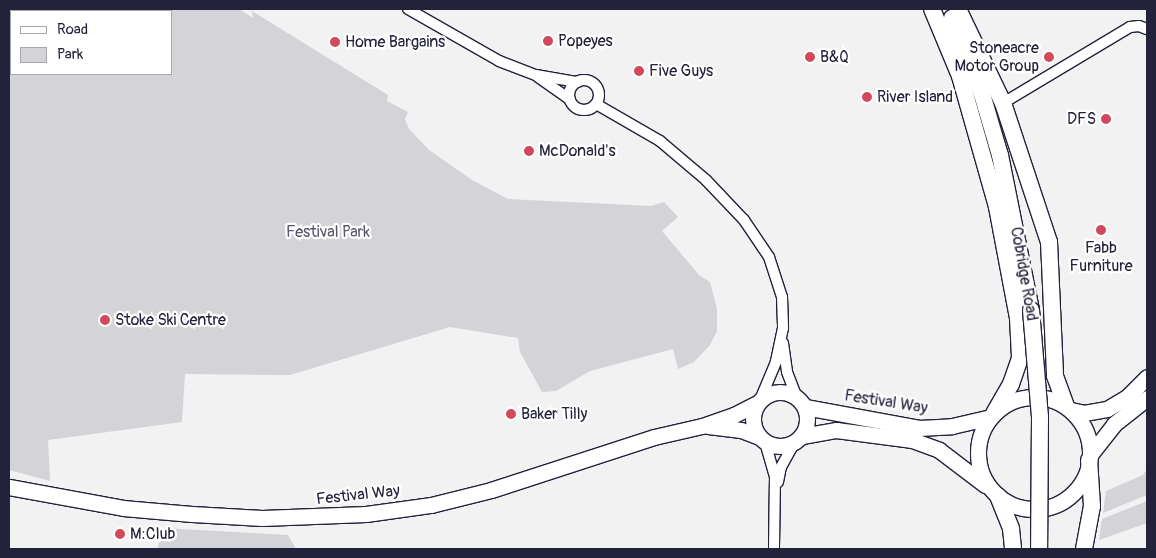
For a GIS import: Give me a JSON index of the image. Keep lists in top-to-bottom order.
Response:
{
  "streets": {
    "highway": ["Cobridge Road"],
    "main road": ["Festival Way"]
  },
  "parks": ["Festival Park"],
  "places": [
    "Popeyes",
    "Home Bargains",
    "B&Q",
    "Stoneacre Motor Group",
    "Five Guys",
    "River Island",
    "DFS",
    "McDonald's",
    "Fabb Furniture",
    "Stoke Ski Centre",
    "Baker Tilly",
    "M:Club"
  ],
  "legend": ["Road", "Park"]
}
